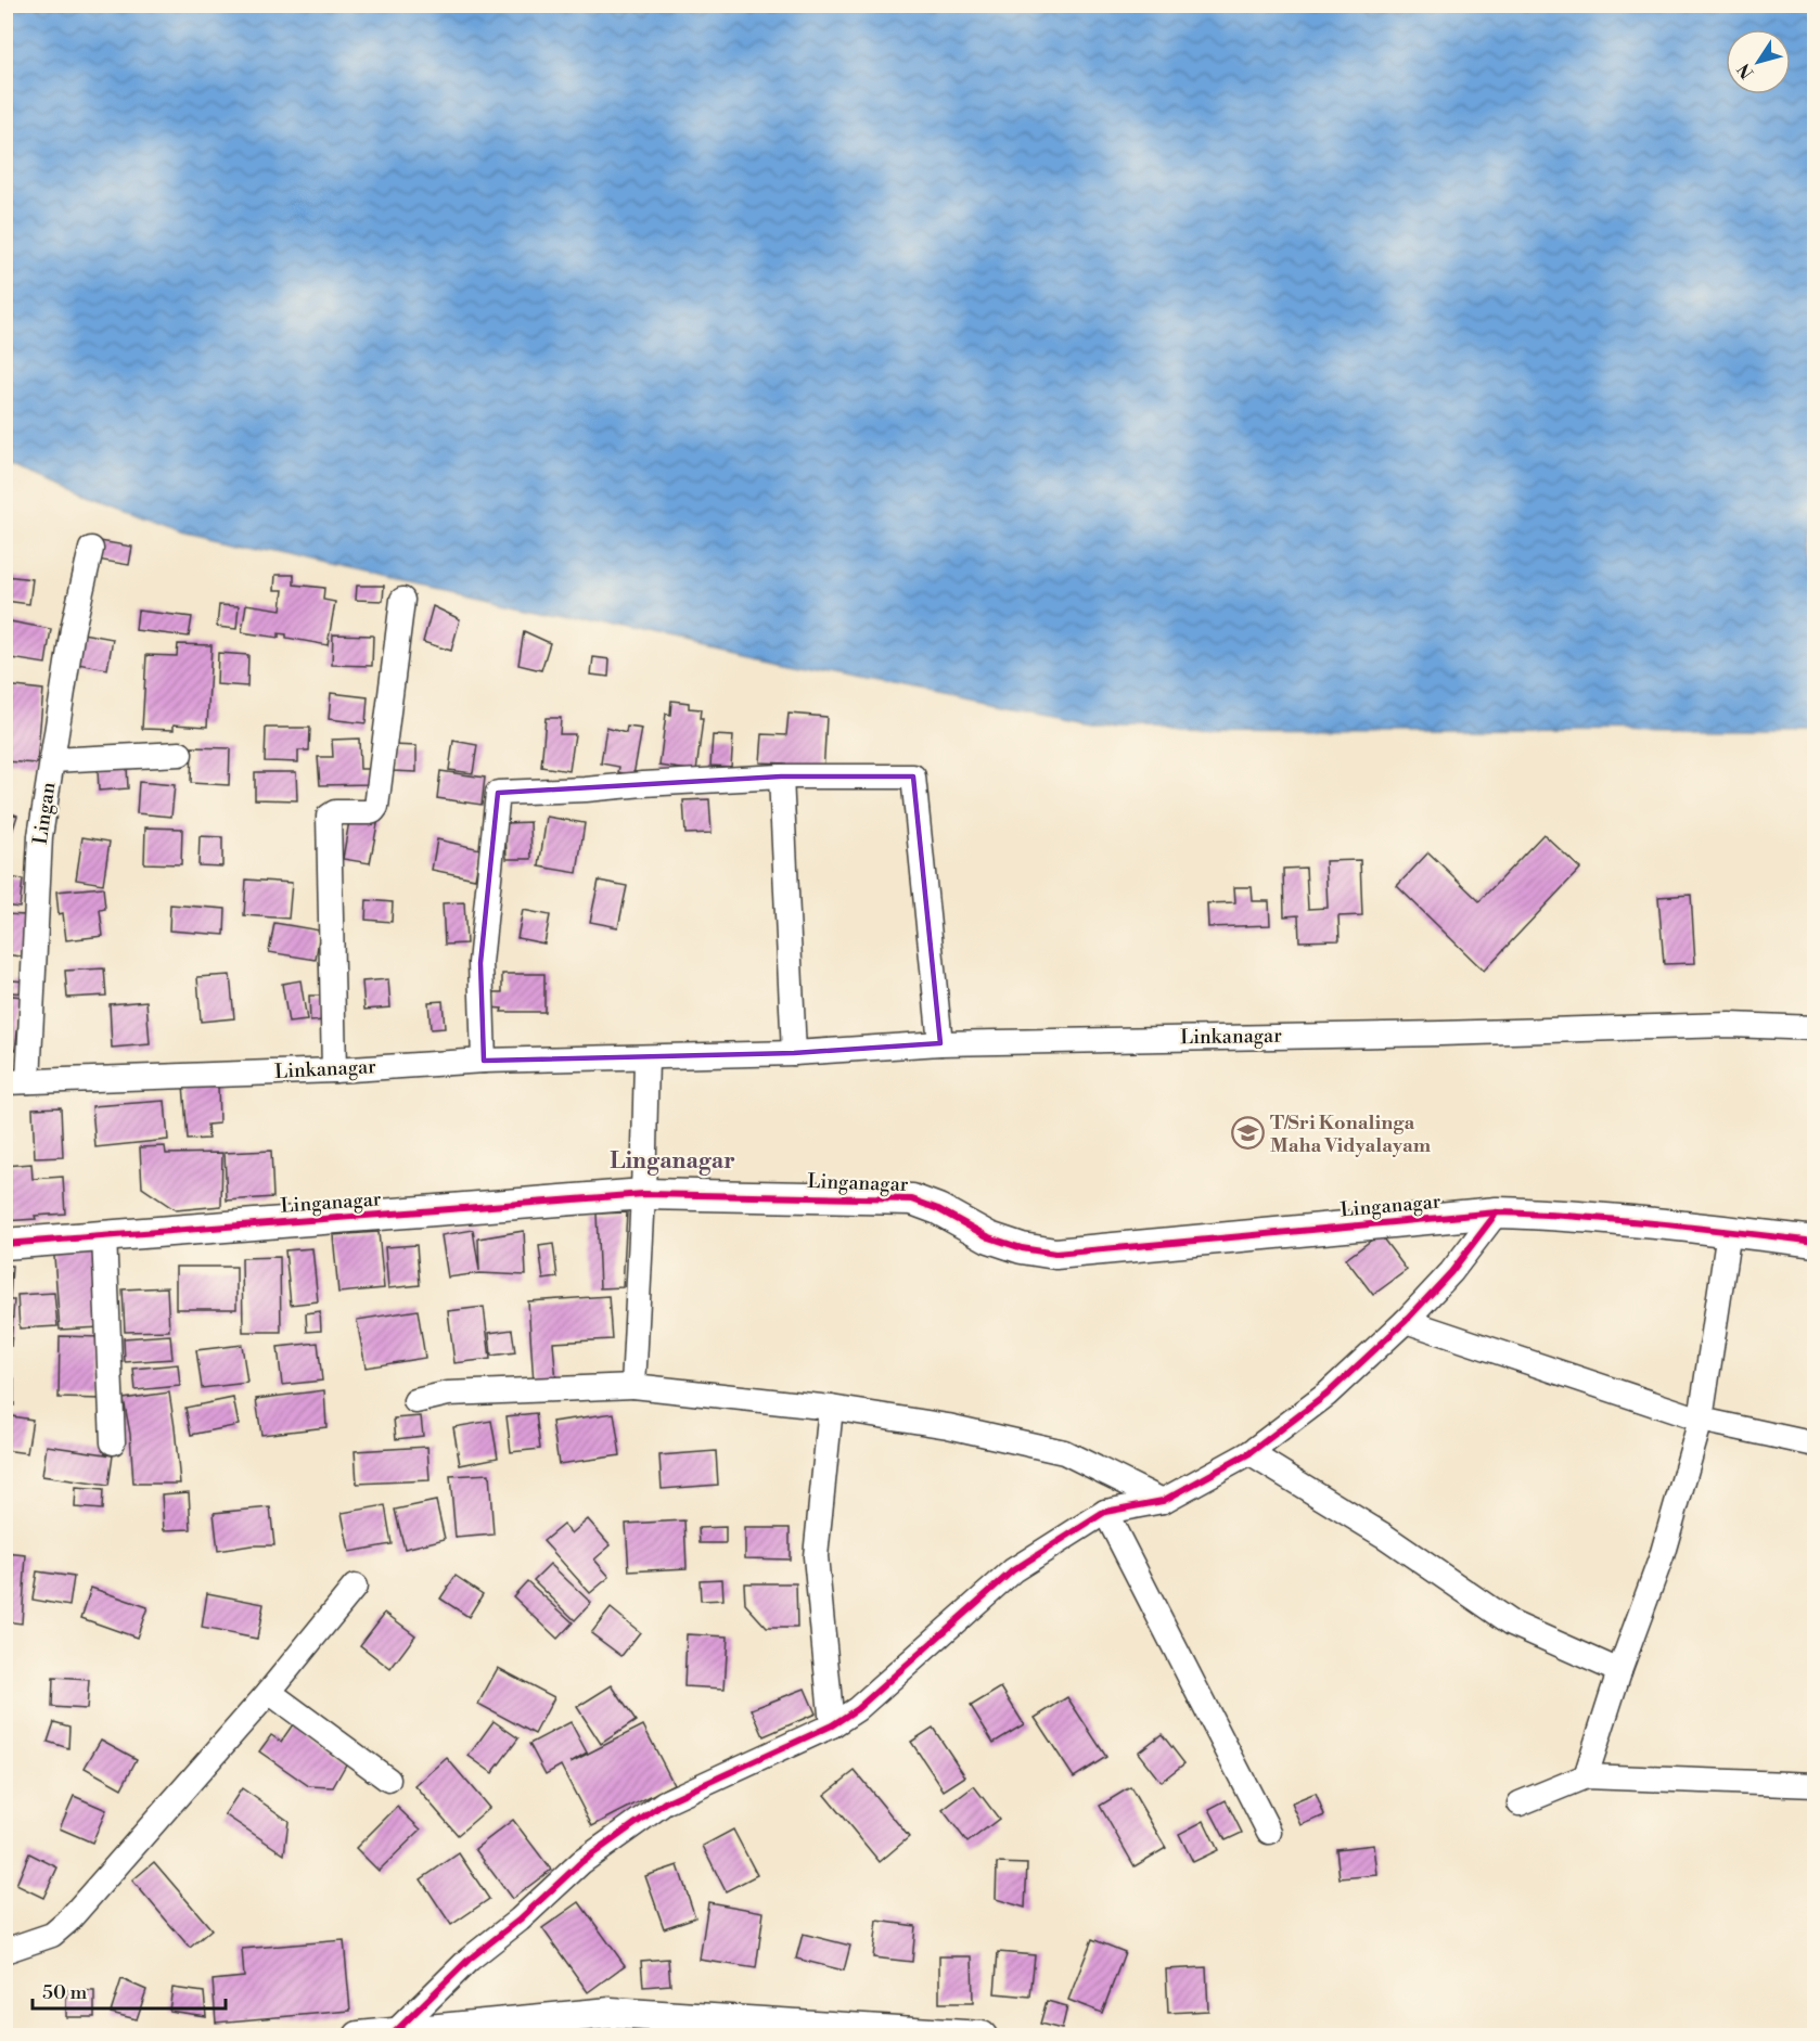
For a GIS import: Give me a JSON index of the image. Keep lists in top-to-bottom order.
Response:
{
  "streets": {
    "street": ["Lingan", "Linkanagar", "Linganagar"]
  },
  "crossings": [
    ["Lingan", "Linkanagar"]
  ],
  "districts": ["Linganagar"],
  "places": {
    "school or university": ["T/Sri Konalinga Maha Vidyalayam"]
  },
  "scale_bar": "50 m",
  "north": "bottom left"
}
